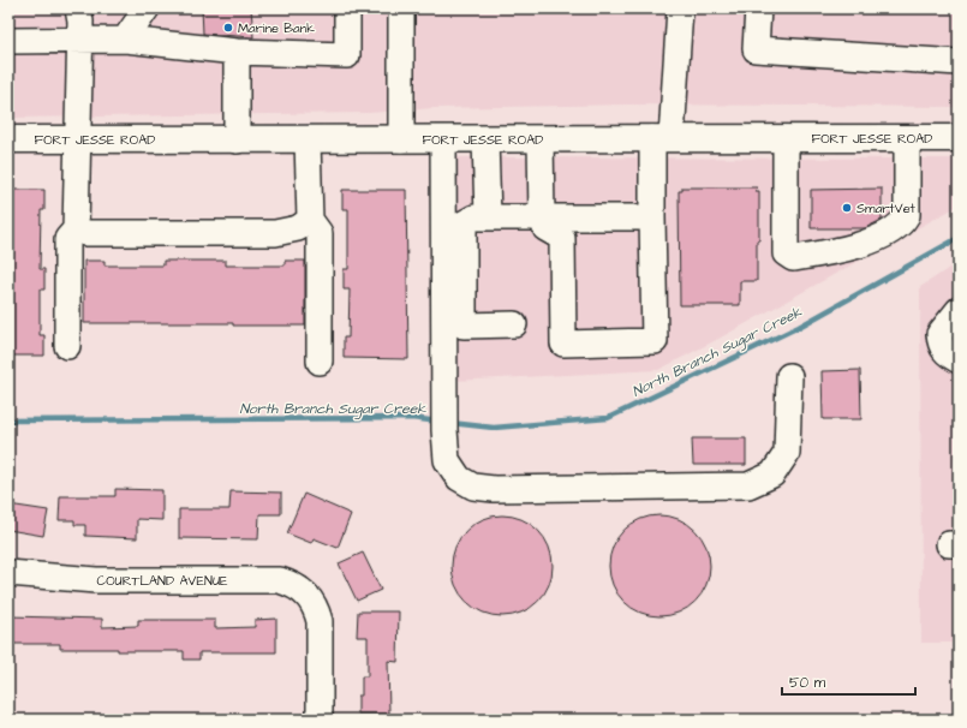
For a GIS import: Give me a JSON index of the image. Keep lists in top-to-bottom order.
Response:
{
  "streets": {
    "main road": ["FORT JESSE ROAD"],
    "street": ["COURTLAND AVENUE"]
  },
  "water": ["North Branch Sugar Creek"],
  "places": ["Marine Bank", "SmartVet"],
  "scale_bar": "50 m"
}
